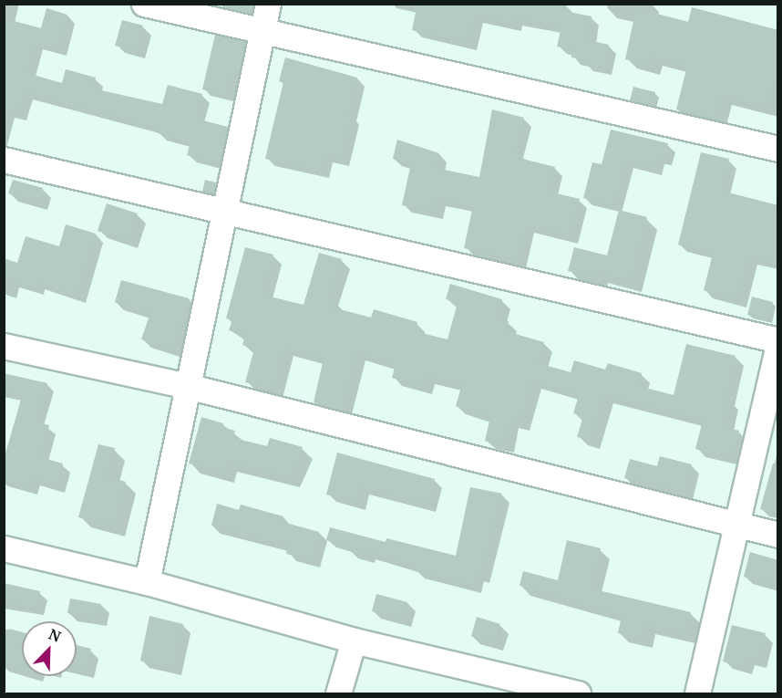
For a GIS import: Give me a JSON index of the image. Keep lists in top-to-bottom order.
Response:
{
  "north": "top right"
}
